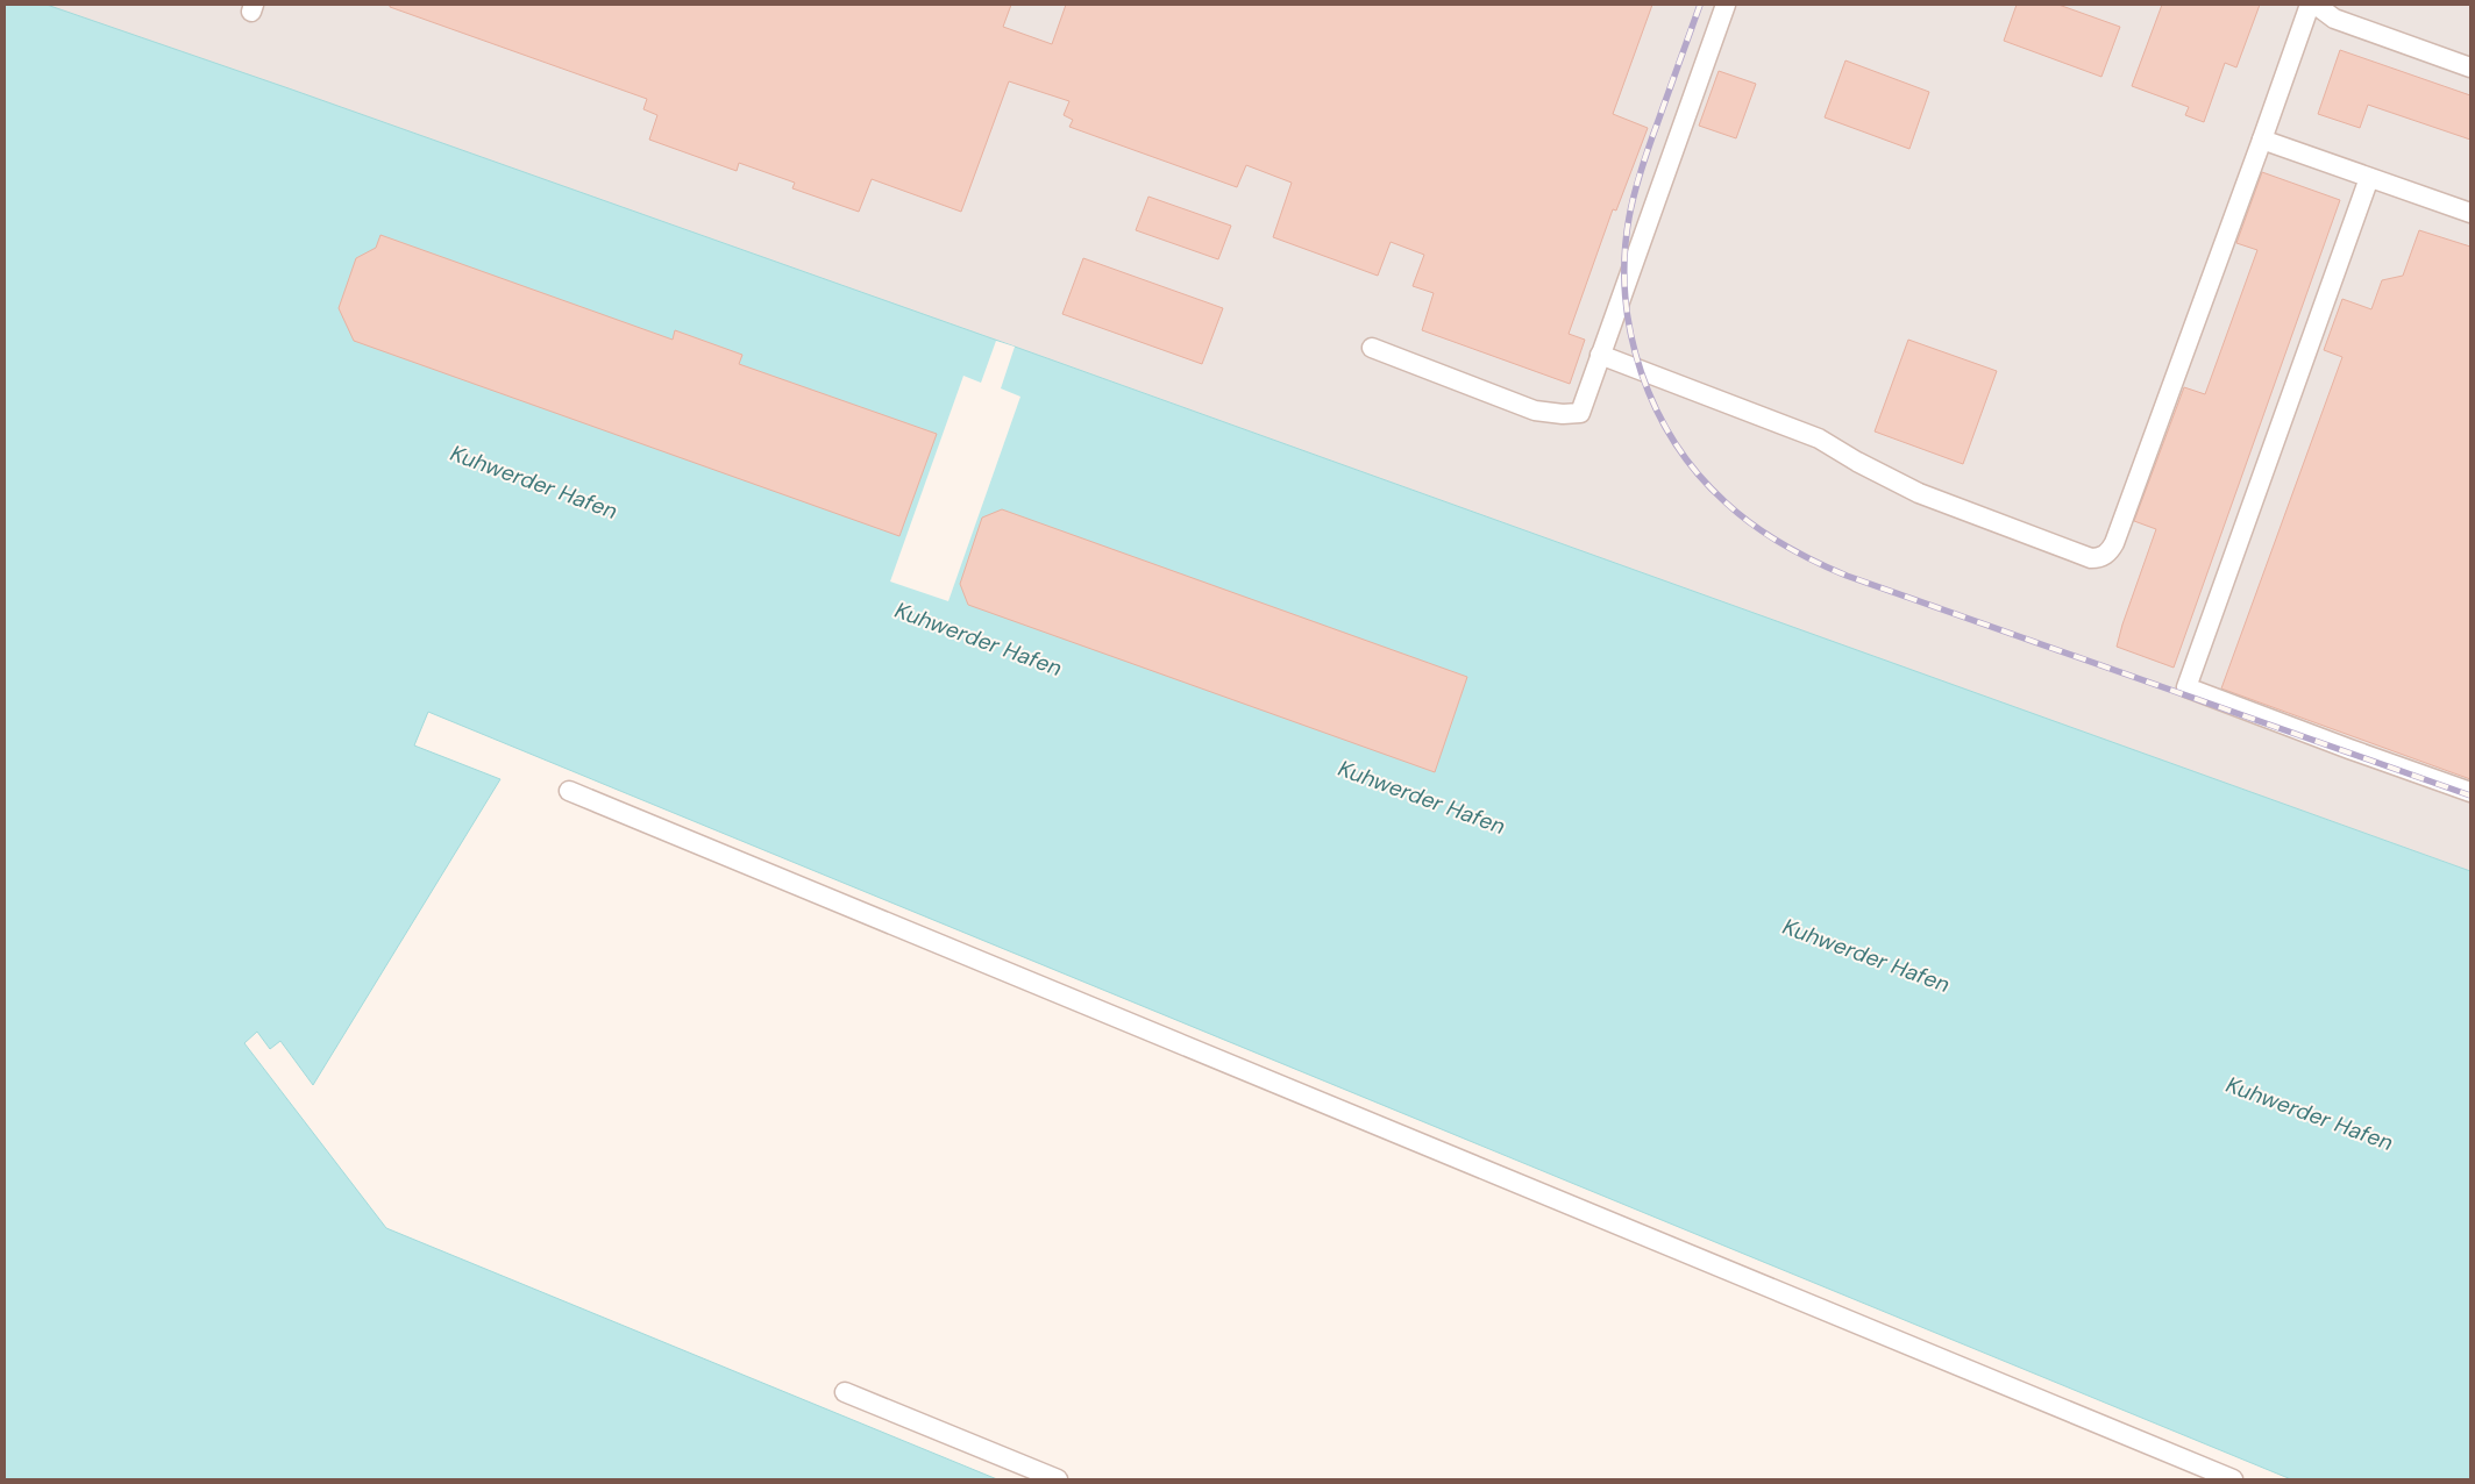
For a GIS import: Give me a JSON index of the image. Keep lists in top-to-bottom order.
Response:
{
  "water": ["Kuhwerder Hafen"]
}
